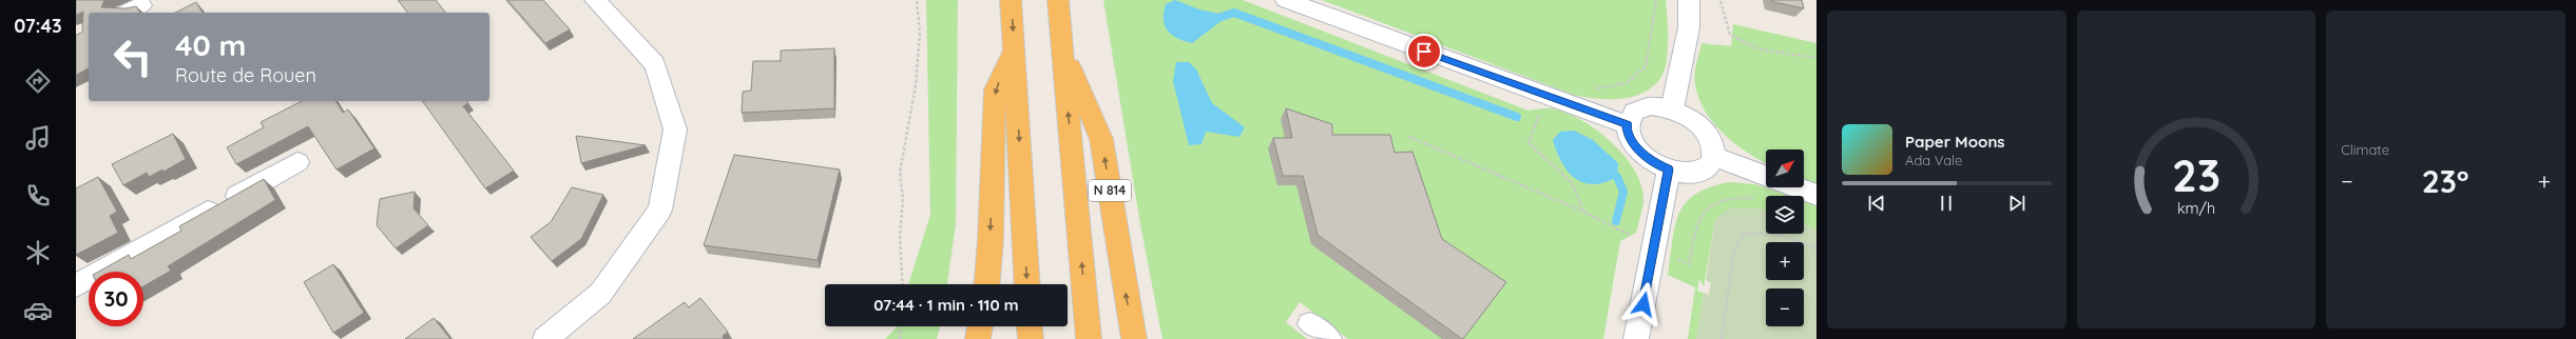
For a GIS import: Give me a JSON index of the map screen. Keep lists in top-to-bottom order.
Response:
{
  "streets": {
    "highway": ["N 814"]
  },
  "north": "top right",
  "page": {
    "tabs": "07:43",
    "tile": "Climate",
    "turn": ["40 m", "Route de Rouen"],
    "song": ["Paper Moons", "Ada Vale"],
    "map_buttons": ["+", "−"],
    "heat": ["−", "23°", "+"],
    "limit": "30",
    "trip": "07:44 · 1 min · 110 m",
    "gauge": ["23", "km/h"]
  }
}
